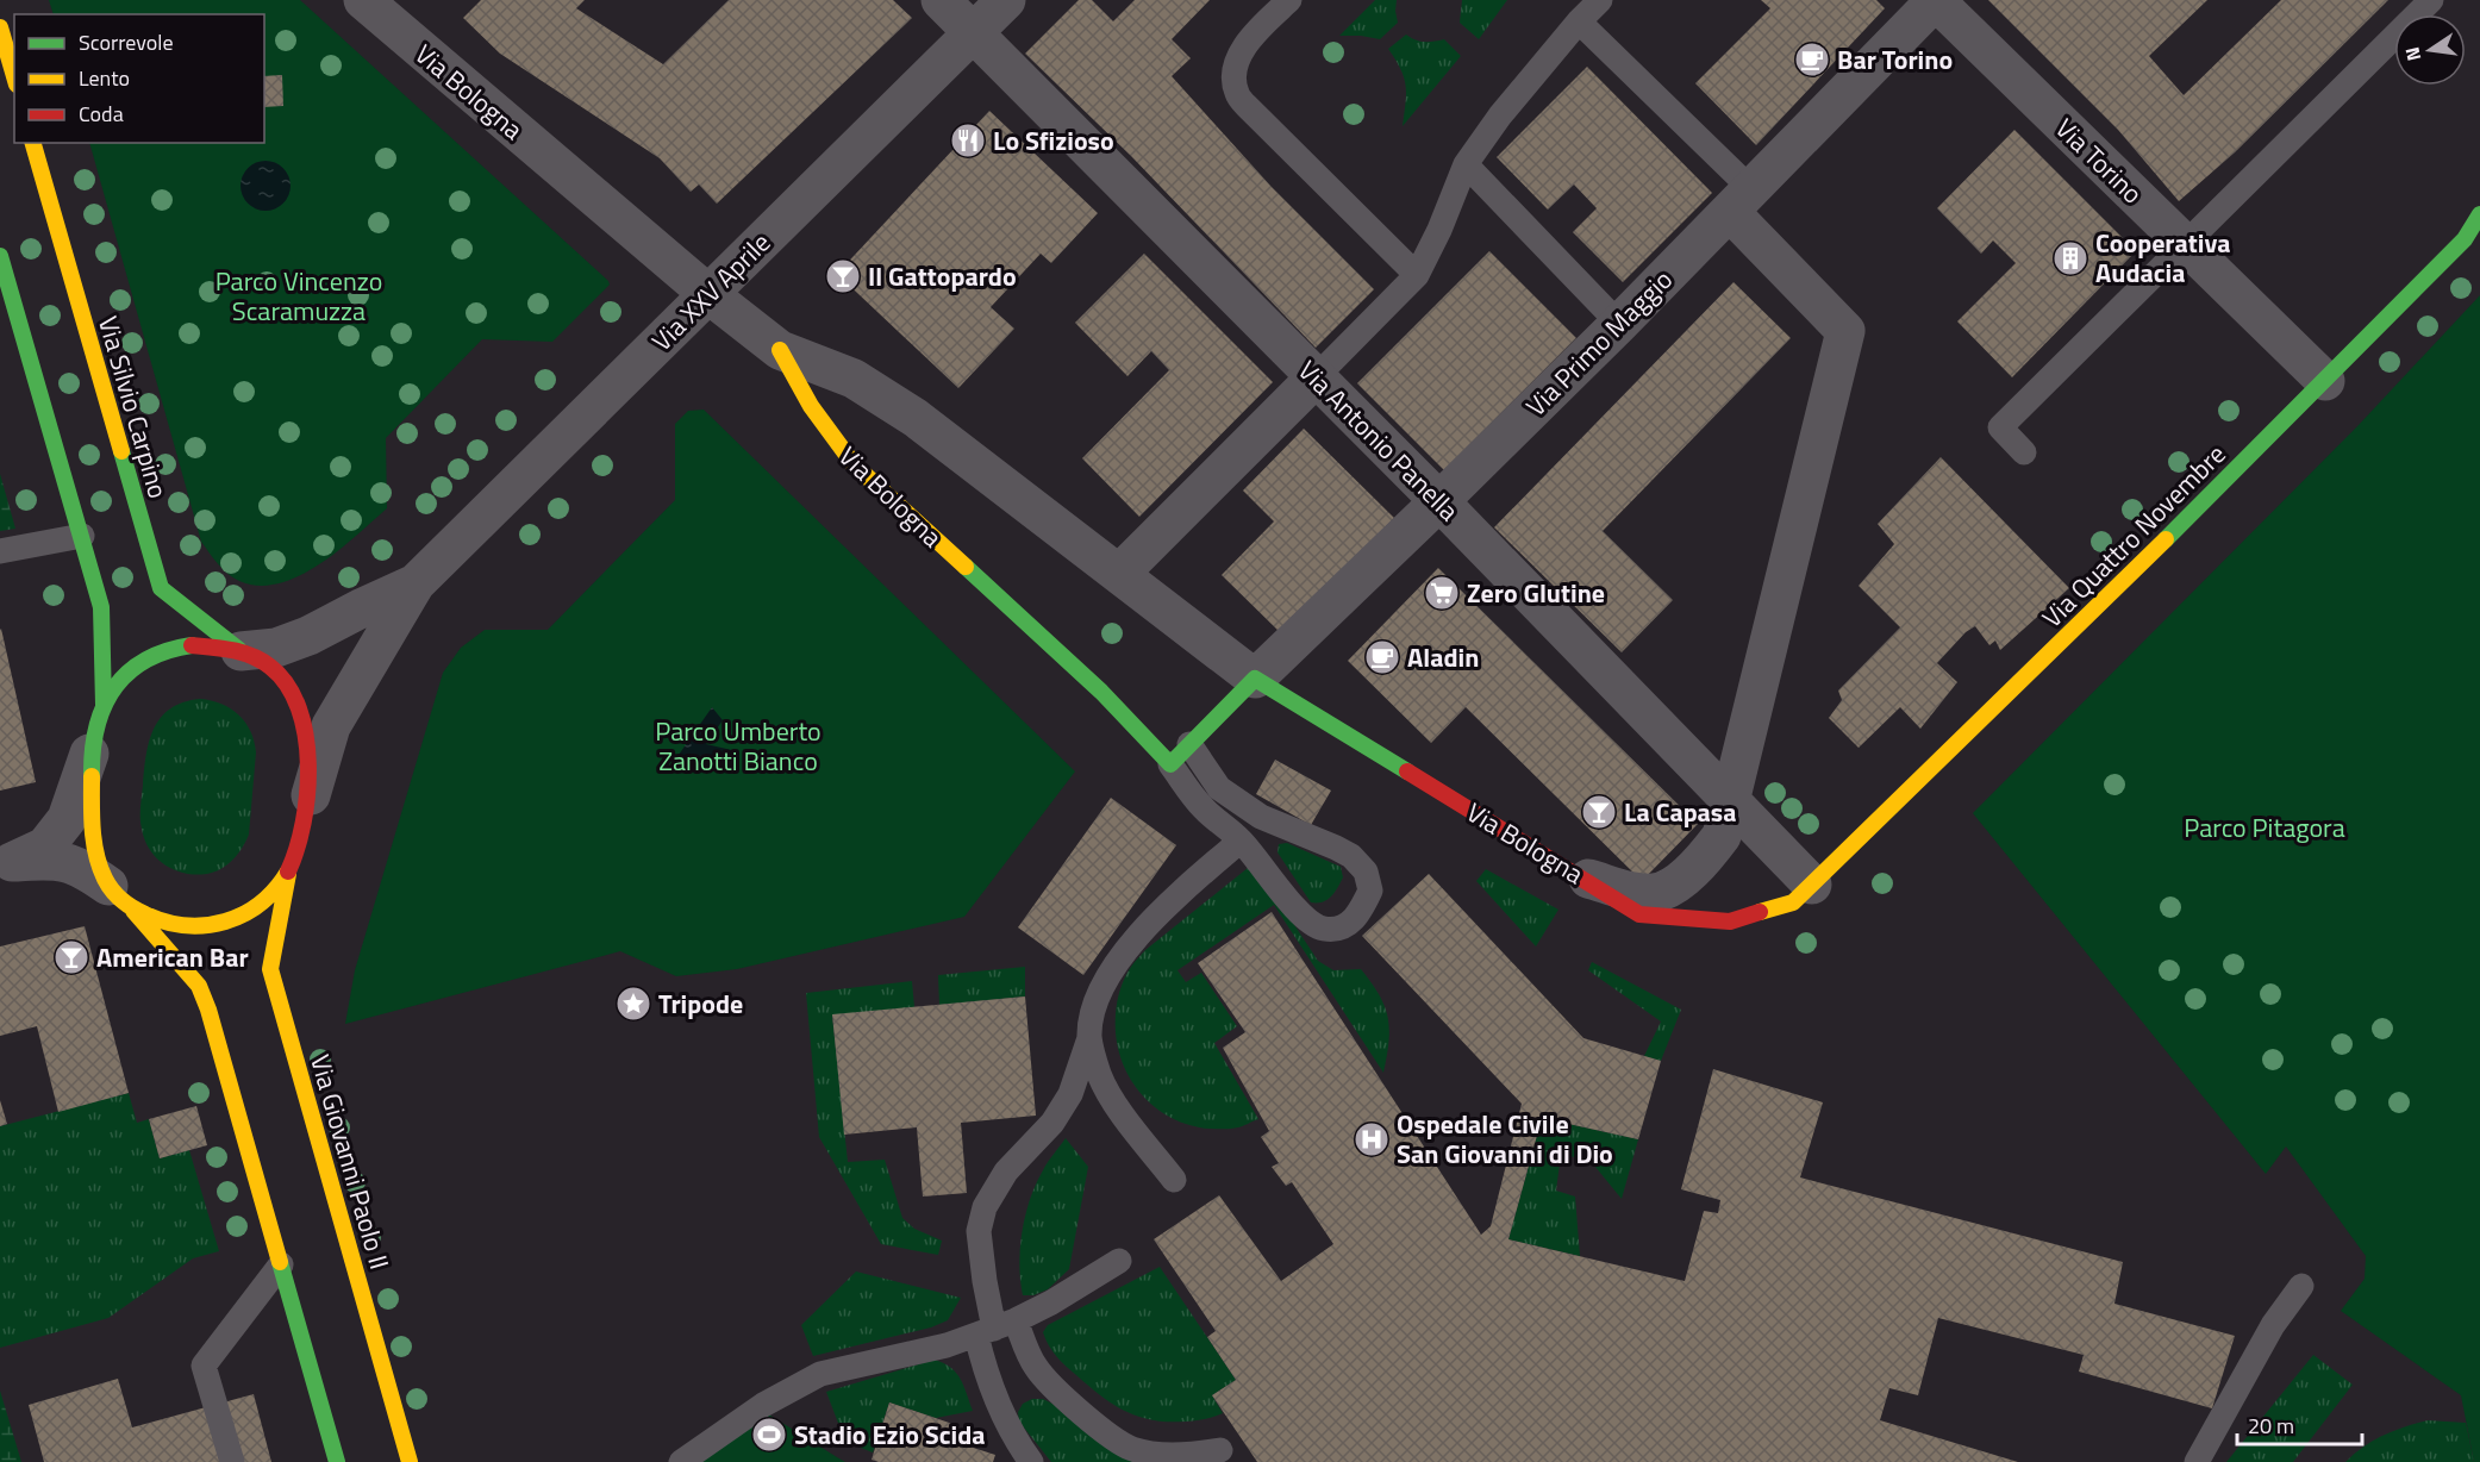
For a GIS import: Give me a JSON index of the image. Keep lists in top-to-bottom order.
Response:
{
  "streets": {
    "street": [
      "Via Bologna",
      "Via Torino",
      "Via XXV Aprile",
      "Via Primo Maggio",
      "Via Silvio Carpino",
      "Via Antonio Panella",
      "Via Quattro Novembre",
      "Via Giovanni Paolo II"
    ]
  },
  "crossings": [
    ["Via Bologna", "Via XXV Aprile"],
    ["Via Bologna", "Via Primo Maggio"],
    ["Via Bologna", "Via Antonio Panella"],
    ["Via Bologna", "Via Quattro Novembre"],
    ["Via Torino", "Via Primo Maggio"],
    ["Via Torino", "Via Quattro Novembre"],
    ["Via XXV Aprile", "Via Antonio Panella"],
    ["Via Primo Maggio", "Via Antonio Panella"],
    ["Via Antonio Panella", "Via Quattro Novembre"]
  ],
  "parks": ["Parco Vincenzo Scaramuzza", "Parco Umberto Zanotti Bianco", "Parco Pitagora"],
  "places": {
    "cafe": ["Bar Torino", "Aladin"],
    "restaurant": ["Lo Sfizioso"],
    "building": ["Cooperativa Audacia"],
    "bar": ["Il Gattopardo", "La Capasa", "American Bar"],
    "supermarket": ["Zero Glutine"],
    "place": ["Tripode"],
    "hospital": ["Ospedale Civile San Giovanni di Dio"],
    "sports": ["Stadio Ezio Scida"]
  },
  "legend": ["Scorrevole", "Lento", "Coda"],
  "scale_bar": "20 m",
  "north": "left"
}
